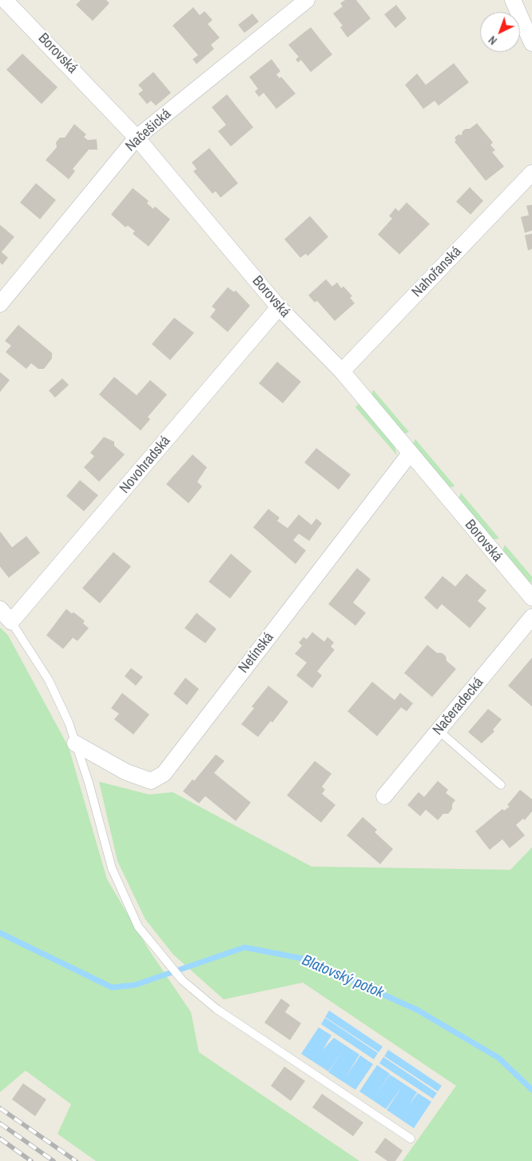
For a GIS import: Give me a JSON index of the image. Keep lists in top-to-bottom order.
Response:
{
  "streets": {
    "street": [
      "Borovská",
      "Načešická",
      "Nahořanská",
      "Novohradská",
      "Netínská",
      "Načeradecká"
    ]
  },
  "crossings": [
    ["Borovská", "Načešická"],
    ["Borovská", "Nahořanská"],
    ["Borovská", "Novohradská"],
    ["Borovská", "Netínská"]
  ],
  "water": ["Blatovský potok"],
  "north": "bottom left"
}
